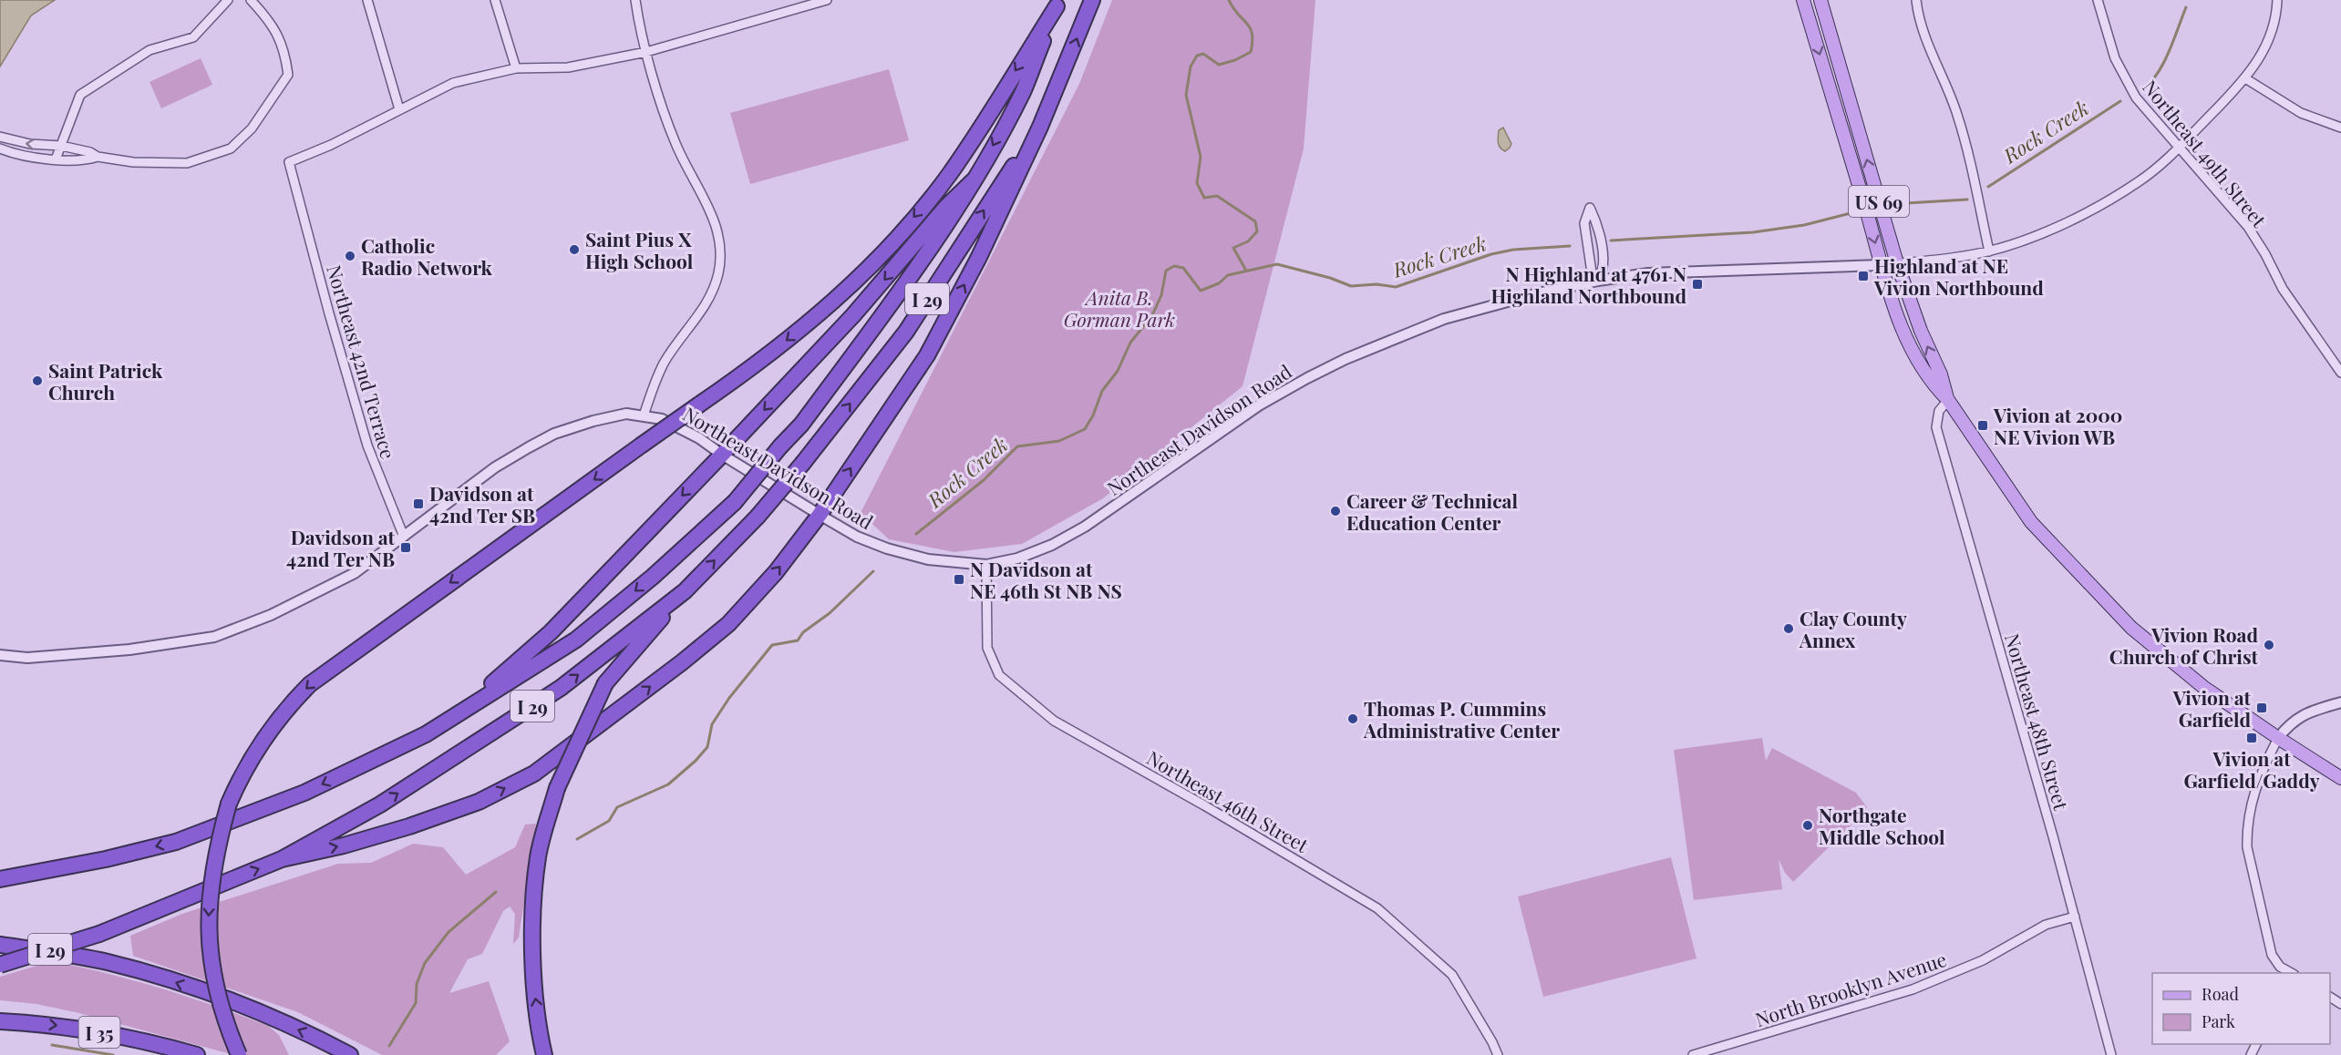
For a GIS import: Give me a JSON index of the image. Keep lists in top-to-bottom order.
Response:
{
  "streets": {
    "highway": ["I 29", "I 35"],
    "main road": ["US 69"],
    "street": [
      "Northeast 49th Street",
      "Northeast 42nd Terrace",
      "Northeast Davidson Road",
      "Northeast 48th Street",
      "Northeast 46th Street",
      "North Brooklyn Avenue"
    ]
  },
  "crossings": [
    ["US 69", "Northeast Davidson Road"],
    ["US 69", "Northeast 48th Street"],
    ["Northeast 42nd Terrace", "Northeast Davidson Road"],
    ["Northeast Davidson Road", "Northeast 46th Street"],
    ["Northeast 48th Street", "North Brooklyn Avenue"]
  ],
  "water": ["Rock Creek"],
  "parks": ["Anita B. Gorman Park"],
  "places": {
    "other": [
      "Saint Pius X High School",
      "Catholic Radio Network",
      "Saint Patrick Church",
      "Career & Technical Education Center",
      "Clay County Annex",
      "Vivion Road Church of Christ",
      "Thomas P. Cummins Administrative Center",
      "Northgate Middle School"
    ],
    "transit": [
      "Highland at NE Vivion Northbound",
      "N Highland at 4761 N Highland Northbound",
      "Vivion at 2000 NE Vivion WB",
      "Davidson at 42nd Ter SB",
      "Davidson at 42nd Ter NB",
      "N Davidson at NE 46th St NB NS",
      "Vivion at Garfield",
      "Vivion at Garfield/Gaddy"
    ]
  },
  "legend": ["Road", "Park"]
}
